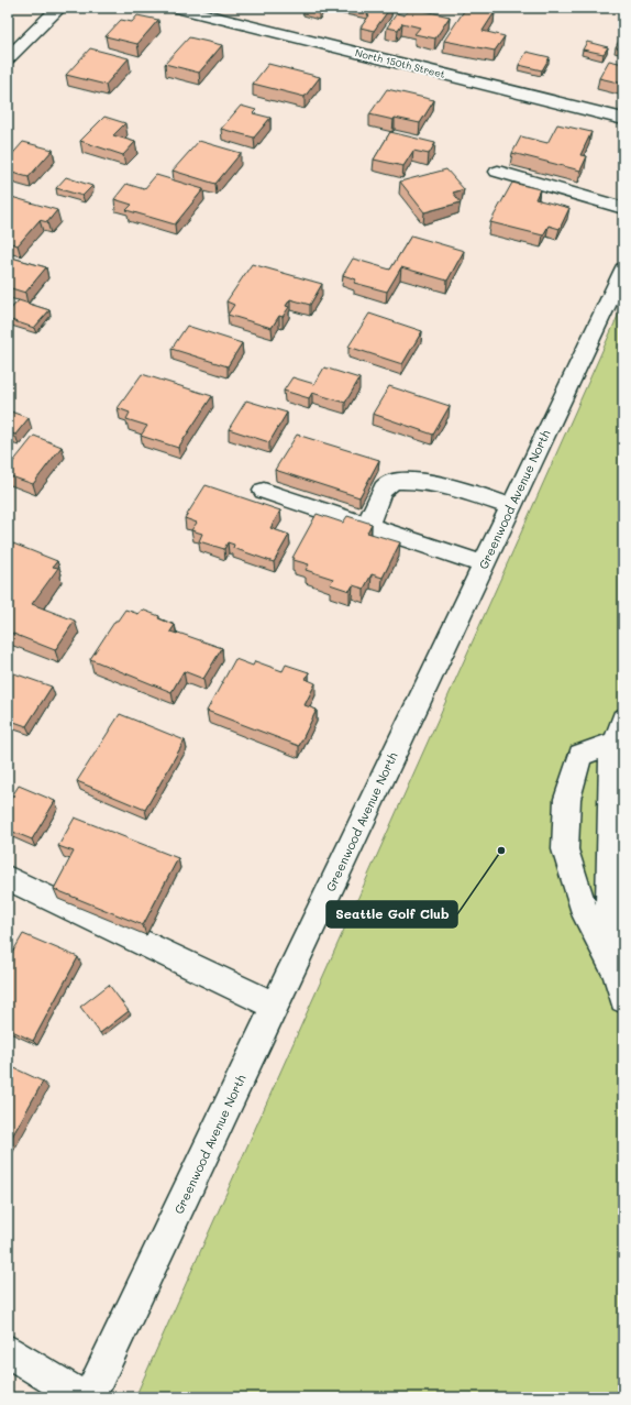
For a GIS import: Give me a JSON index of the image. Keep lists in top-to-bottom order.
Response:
{
  "streets": {
    "street": ["North 150th Street", "Greenwood Avenue North"]
  },
  "places": ["Seattle Golf Club"]
}
